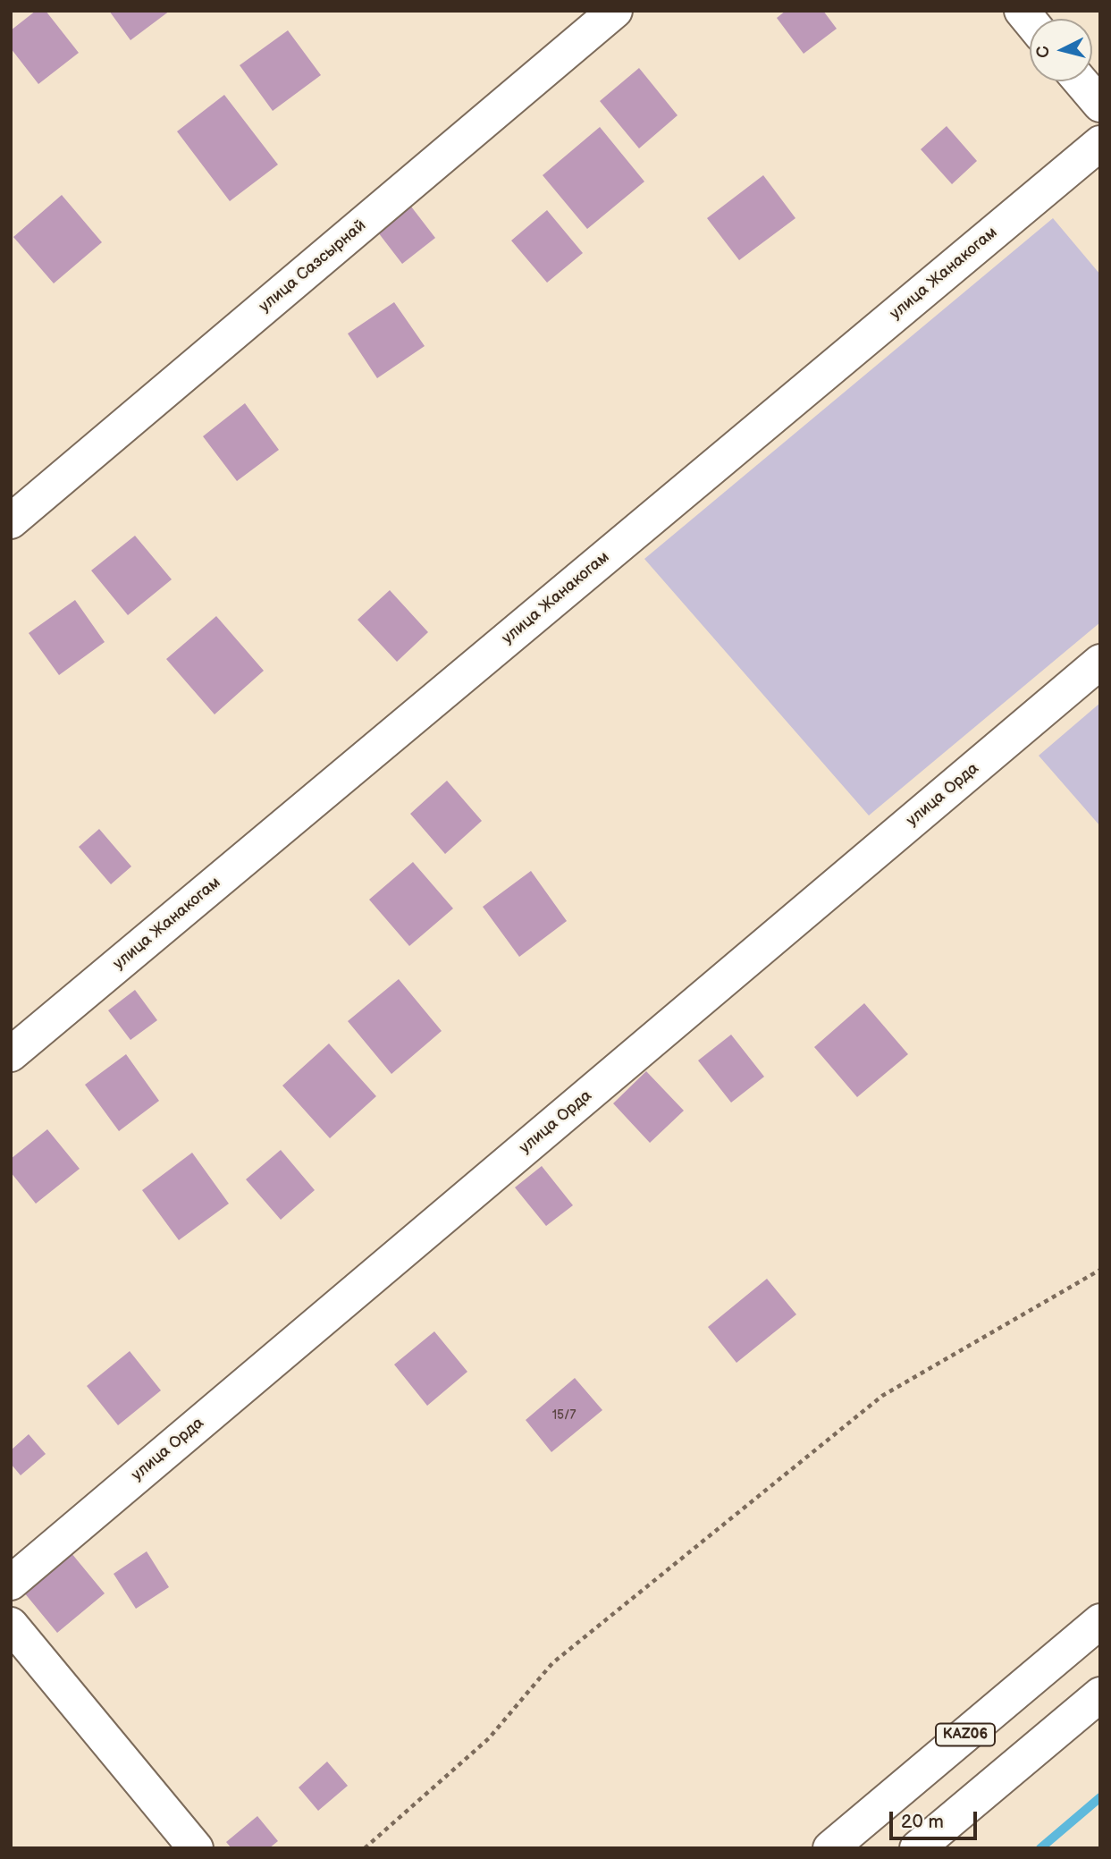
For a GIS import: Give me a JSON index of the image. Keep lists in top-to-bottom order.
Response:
{
  "streets": {
    "main road": [
      "улица Сазсырнай",
      "улица Жанакогам",
      "улица Орда",
      "KАZ06"
    ]
  },
  "house_numbers": ["15/7"],
  "scale_bar": "20 m",
  "north": "left"
}
